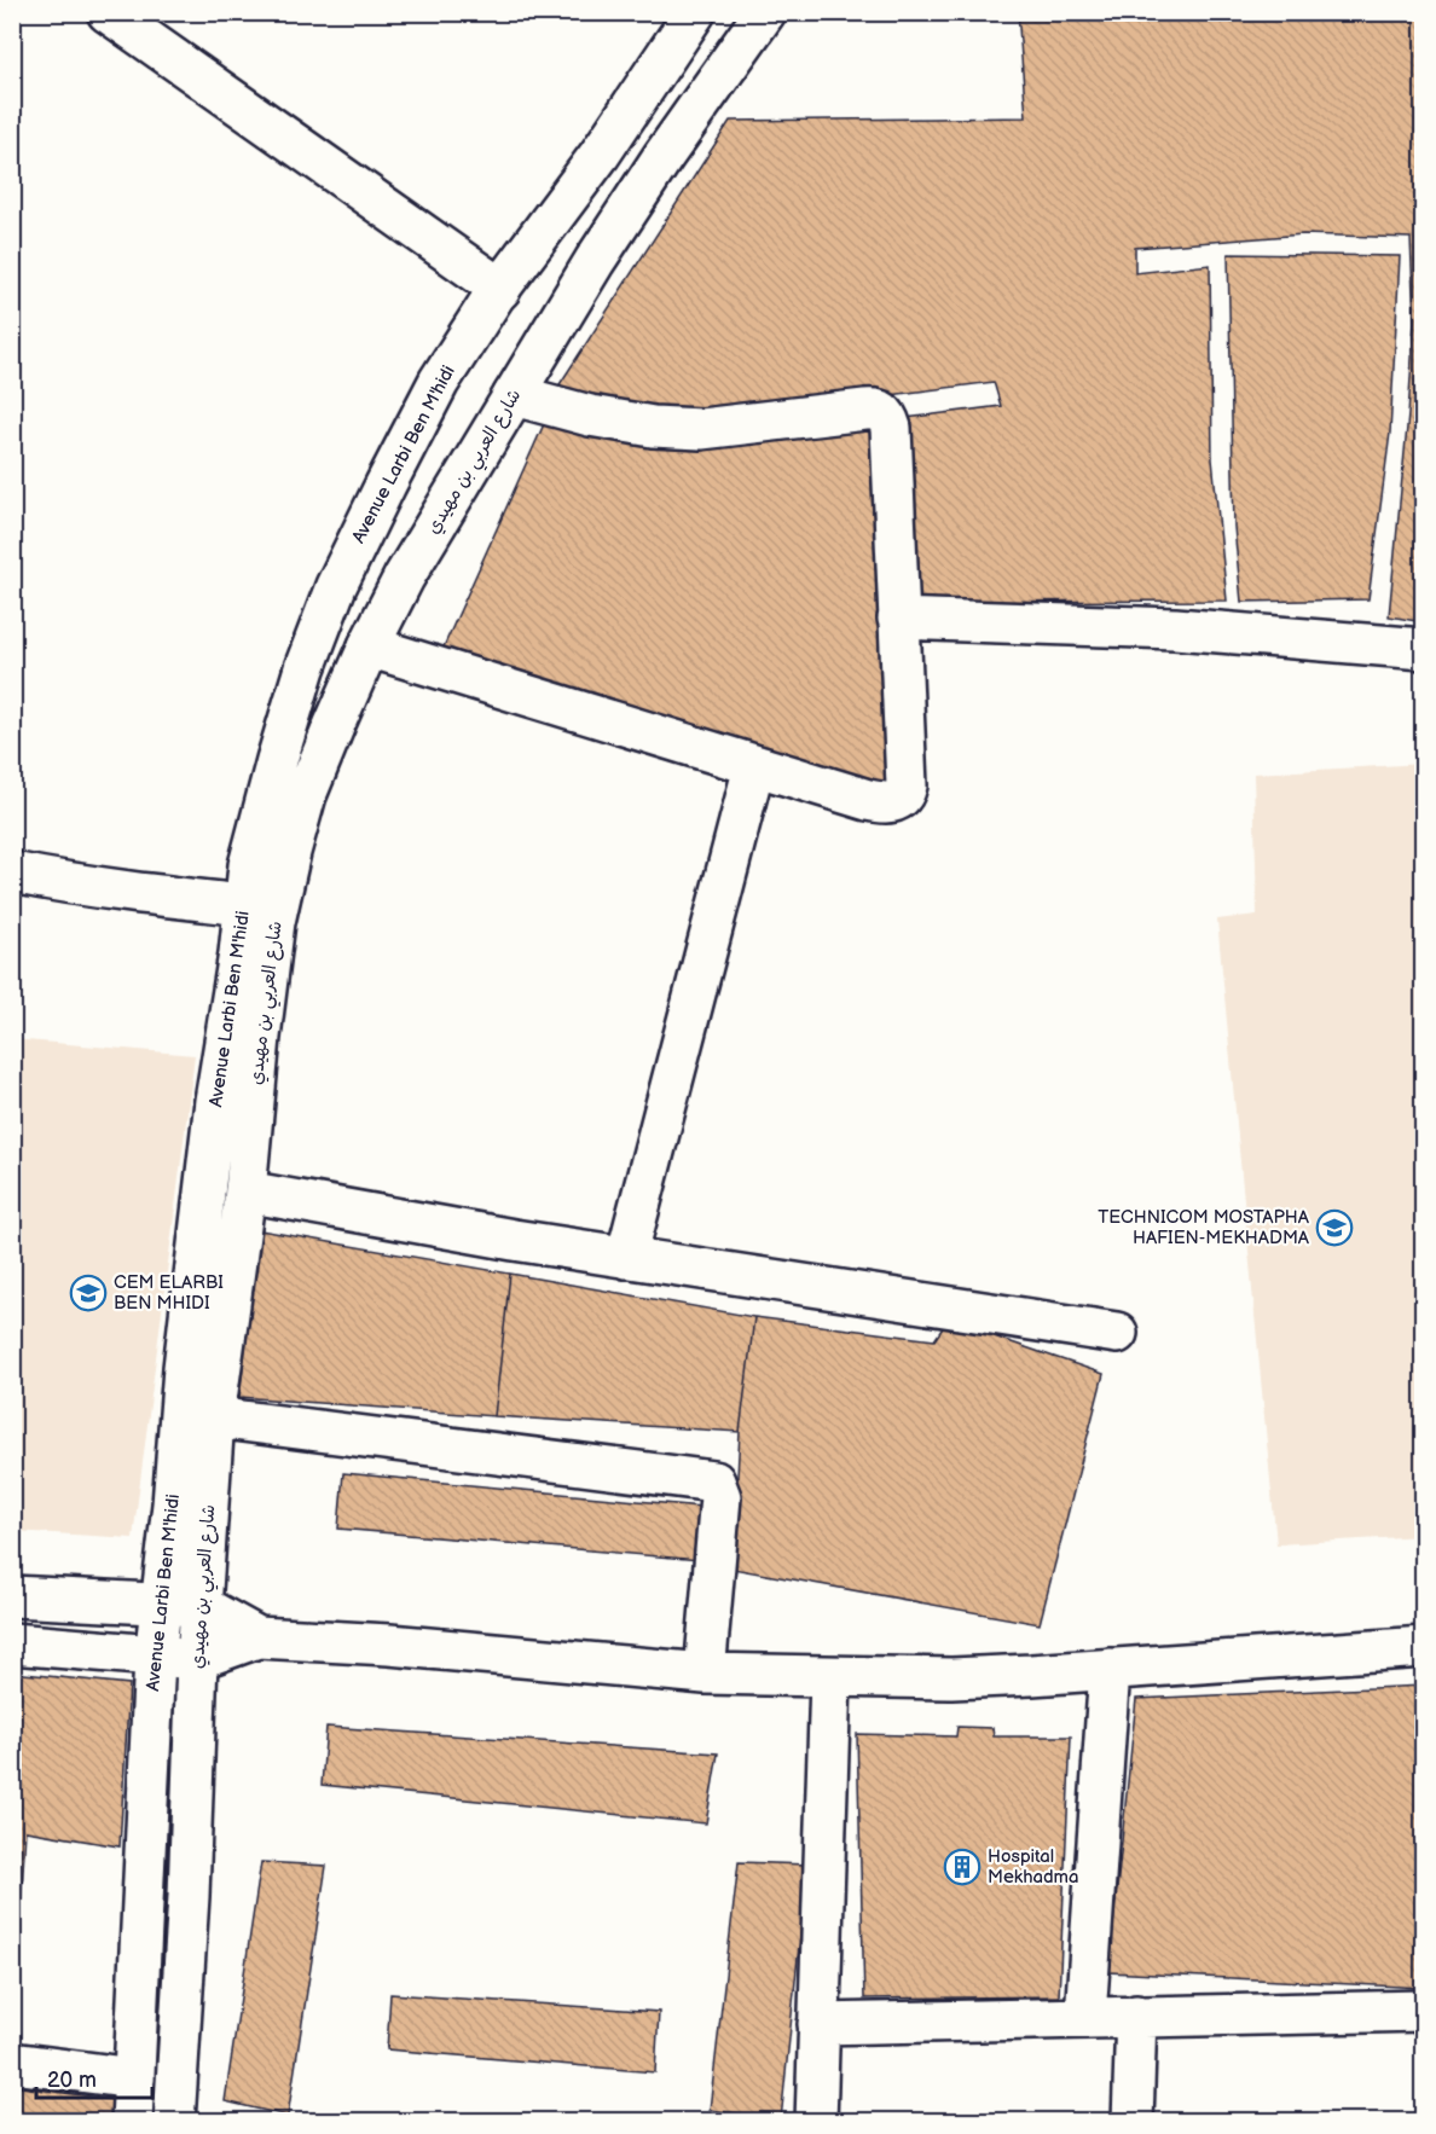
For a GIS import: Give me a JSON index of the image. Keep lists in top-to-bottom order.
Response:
{
  "streets": {
    "street": ["Avenue Larbi Ben M'hidi", "شارع العربي بن مهيدي"]
  },
  "places": {
    "school or university": ["TECHNICOM MOSTAPHA HAFIEN-MEKHADMA", "CEM ELARBI BEN MHIDI"],
    "building": ["Hospital Mekhadma"]
  },
  "scale_bar": "20 m"
}
